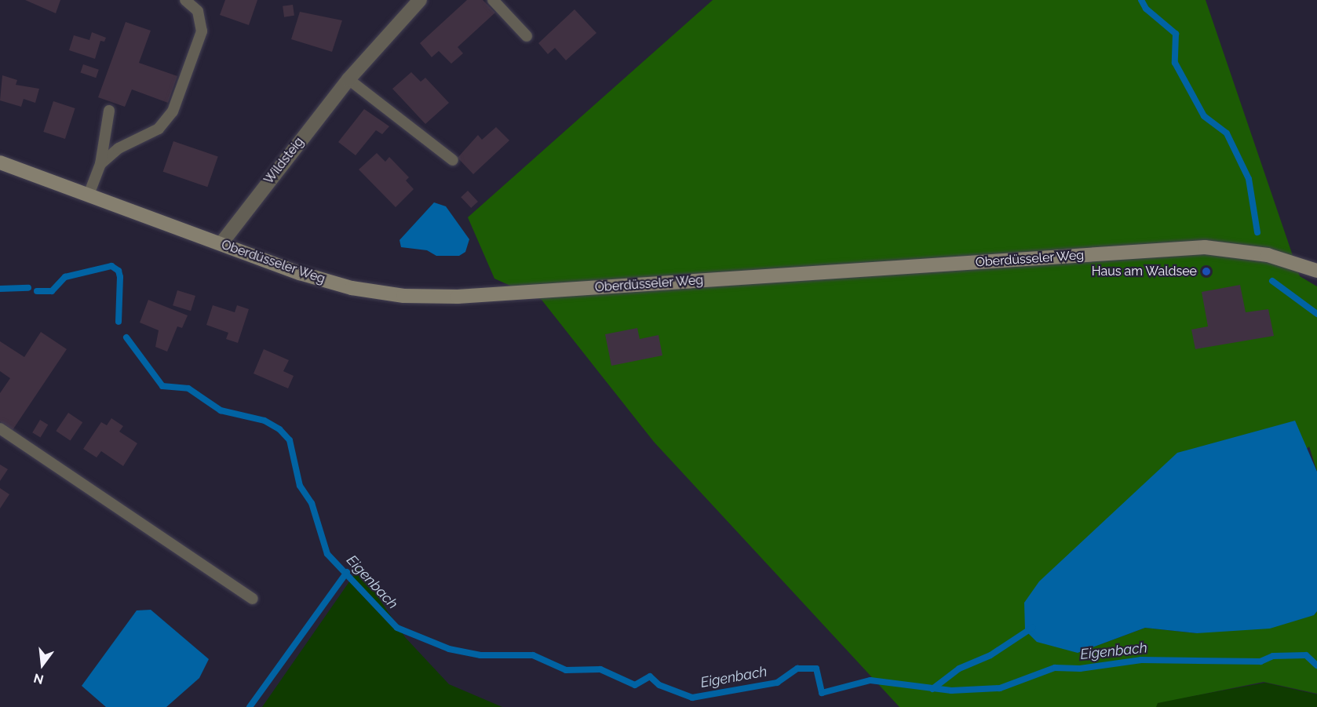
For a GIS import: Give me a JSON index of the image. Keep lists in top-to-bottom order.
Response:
{
  "streets": {
    "street": ["Wildsteig", "Oberdüsseler Weg"]
  },
  "crossings": [
    ["Wildsteig", "Oberdüsseler Weg"]
  ],
  "water": ["Eigenbach"],
  "places": ["Haus am Waldsee"],
  "north": "bottom"
}
